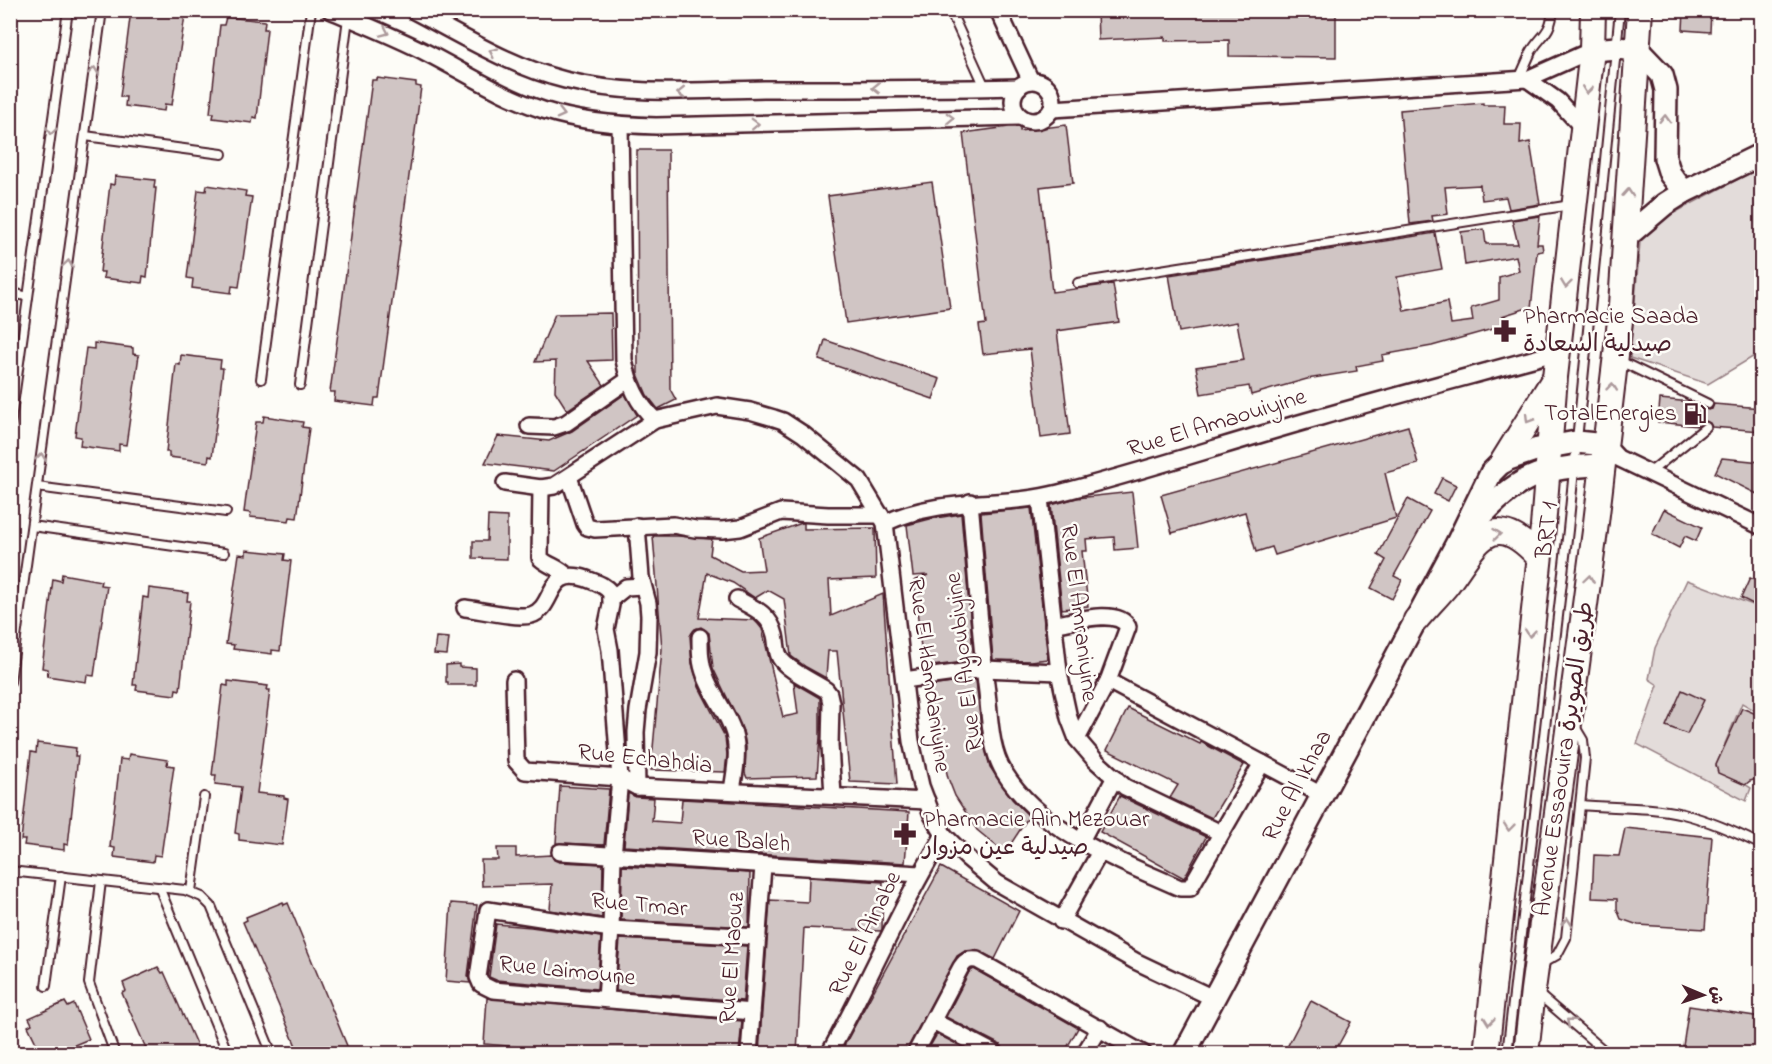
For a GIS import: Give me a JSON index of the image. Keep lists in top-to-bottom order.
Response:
{
  "streets": {
    "main road": ["Avenue Essaouira طريق الصويرة"],
    "street": [
      "Rue El Amaouiyine",
      "Rue El Amraniyine",
      "Rue El Ayoubiyine",
      "Rue El Hamdaniyine",
      "Rue Echahdia",
      "Rue Al Ikhaa",
      "Rue Baleh",
      "Rue Tmar",
      "Rue El Ainabe",
      "Rue El Maouz",
      "Rue Laimoune"
    ],
    "lane": ["BRT 1"]
  },
  "crossings": [
    ["Rue El Amaouiyine", "Rue El Amraniyine"],
    ["Rue El Amaouiyine", "Rue El Ayoubiyine"],
    ["Rue El Amaouiyine", "Rue El Hamdaniyine"],
    ["BRT 1", "Avenue Essaouira طريق الصويرة"],
    ["BRT 1", "Rue Al Ikhaa"],
    ["Rue El Amraniyine", "Rue El Ayoubiyine"],
    ["Rue El Hamdaniyine", "Rue Echahdia"],
    ["Rue El Hamdaniyine", "Rue Al Ikhaa"],
    ["Rue El Hamdaniyine", "Rue El Ainabe"],
    ["Avenue Essaouira طريق الصويرة", "Rue Al Ikhaa"],
    ["Rue Baleh", "Rue El Ainabe"],
    ["Rue Baleh", "Rue El Maouz"],
    ["Rue Tmar", "Rue El Maouz"],
    ["Rue Tmar", "Rue Laimoune"],
    ["Rue El Maouz", "Rue Laimoune"]
  ],
  "places": {
    "pharmacy": ["Pharmacie Saada صيدلية السعادة", "Pharmacie Ain Mezouar صيدلية عين مزوار"],
    "fuel station": ["TotalEnergies"]
  },
  "north": "right"
}
